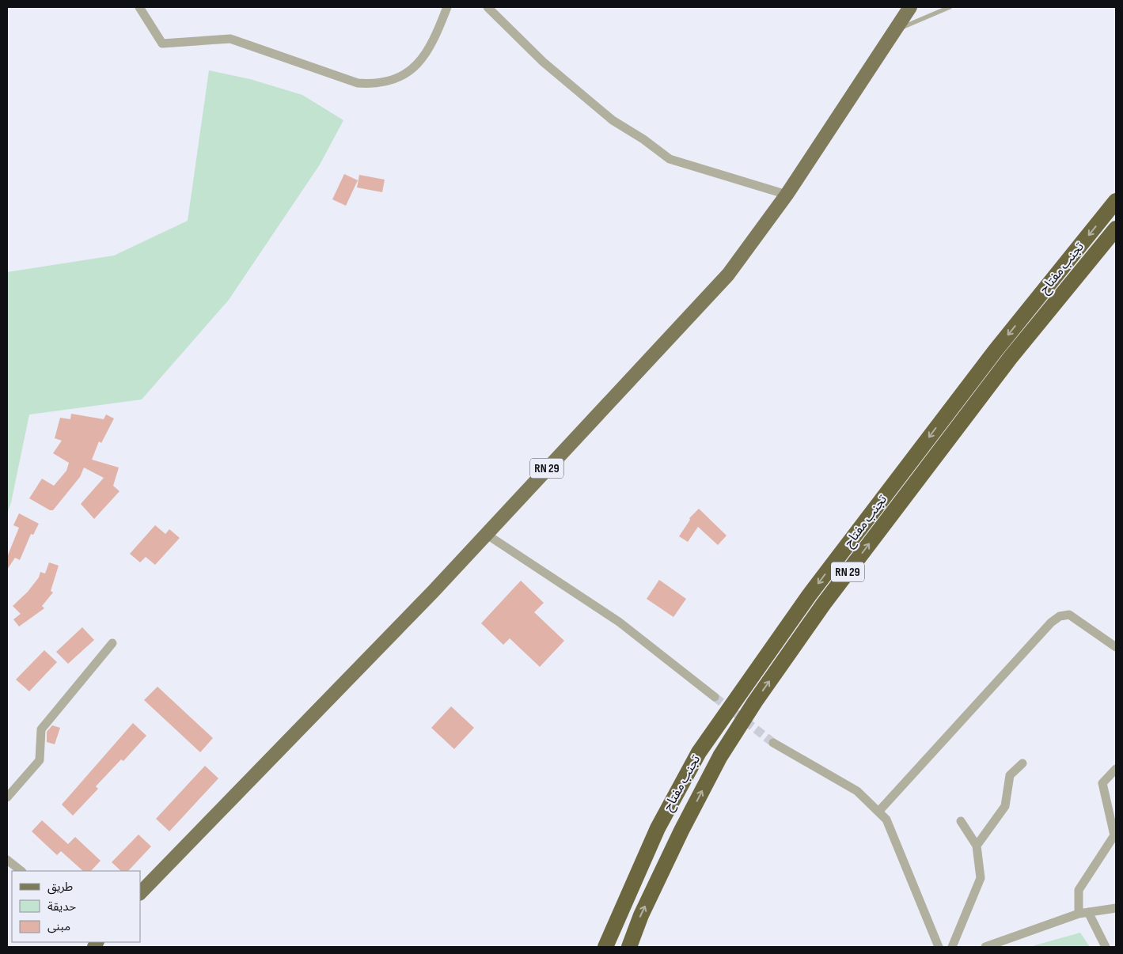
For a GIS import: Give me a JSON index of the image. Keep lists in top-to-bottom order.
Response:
{
  "streets": {
    "highway": ["تجنب مفتاح", "RN 29"]
  },
  "legend": ["طريق", "حديقة", "مبنى"]
}
